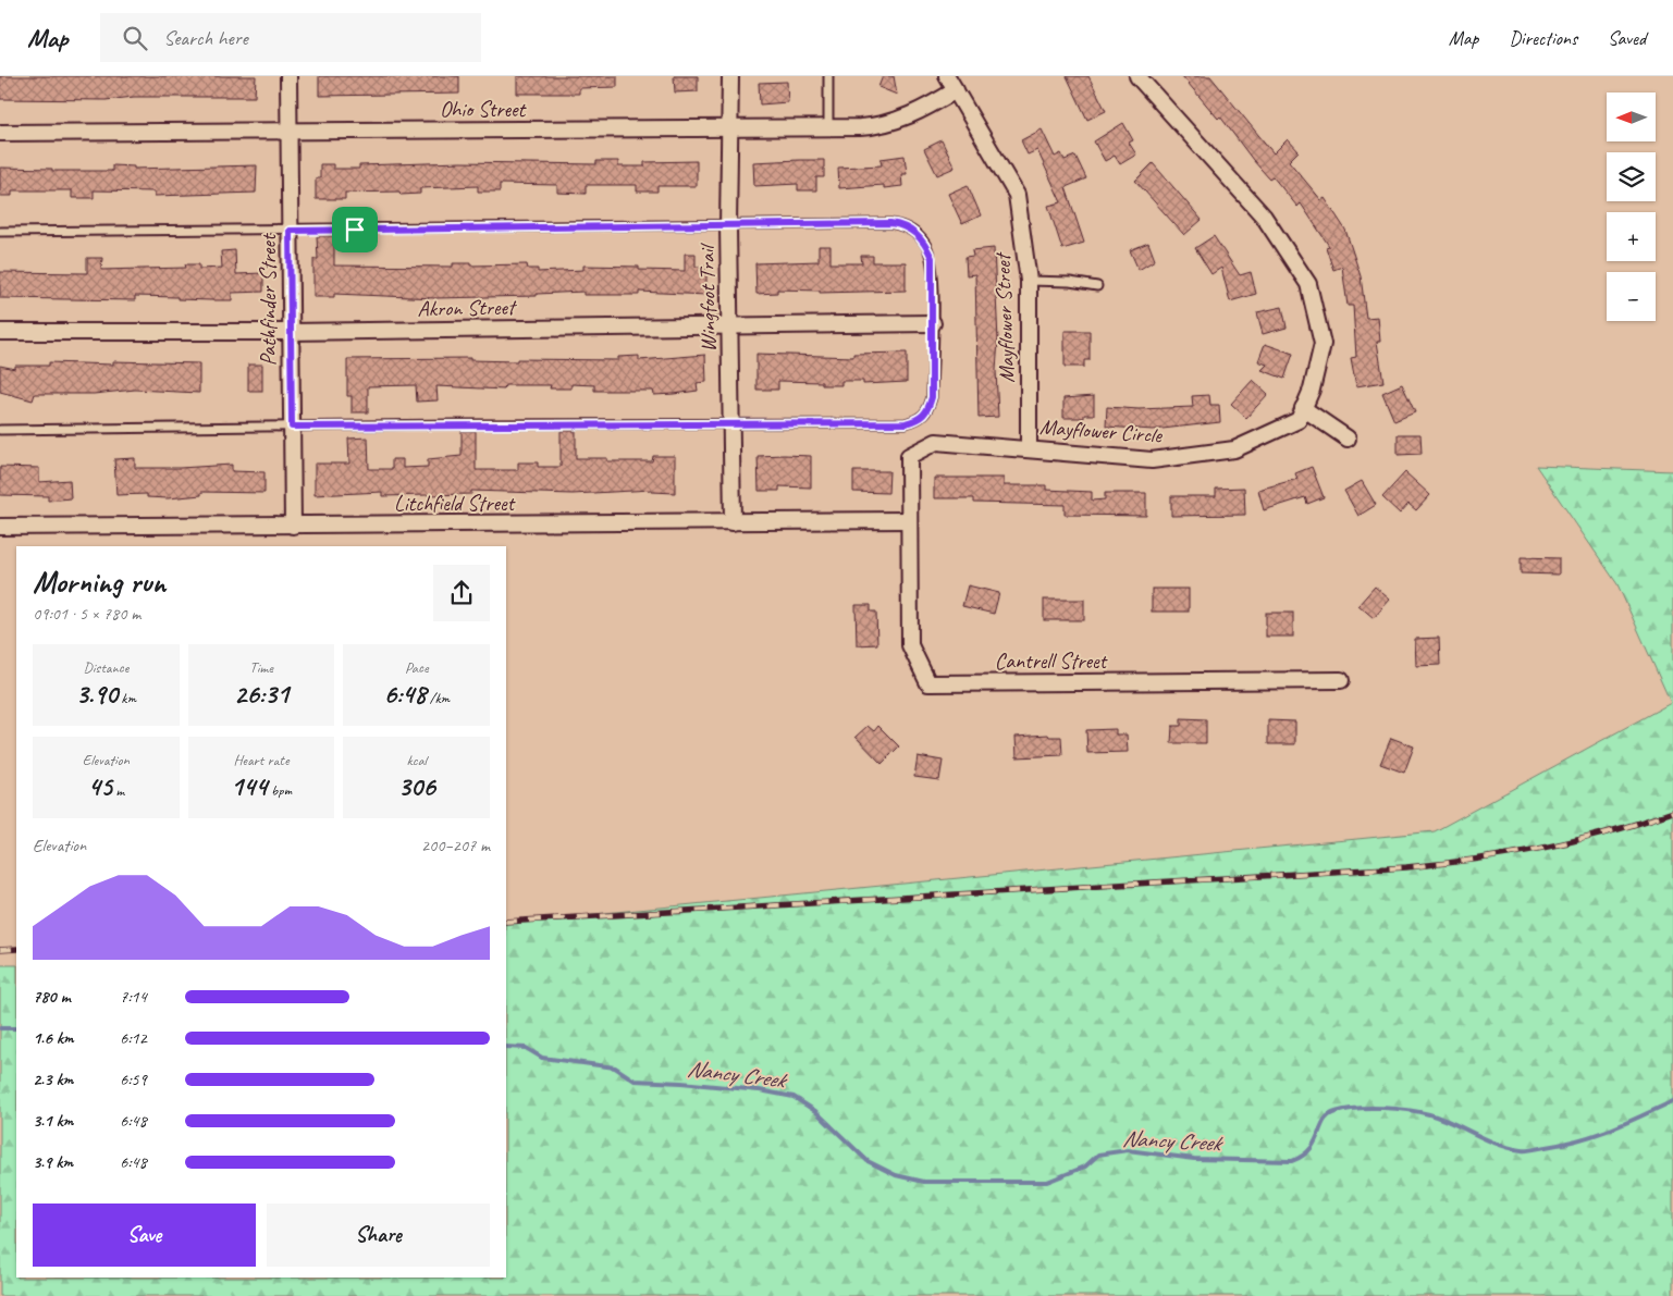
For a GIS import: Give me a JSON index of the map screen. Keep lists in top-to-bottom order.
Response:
{
  "streets": {
    "street": [
      "Ohio Street",
      "Wingfoot Trail",
      "Pathfinder Street",
      "Akron Street",
      "Mayflower Street",
      "Mayflower Circle",
      "Litchfield Street",
      "Cantrell Street"
    ]
  },
  "crossings": [
    ["Ohio Street", "Wingfoot Trail"],
    ["Ohio Street", "Pathfinder Street"],
    ["Ohio Street", "Mayflower Street"],
    ["Wingfoot Trail", "Akron Street"],
    ["Wingfoot Trail", "Litchfield Street"],
    ["Pathfinder Street", "Akron Street"],
    ["Pathfinder Street", "Litchfield Street"],
    ["Mayflower Street", "Mayflower Circle"],
    ["Mayflower Circle", "Litchfield Street"],
    ["Mayflower Circle", "Cantrell Street"],
    ["Litchfield Street", "Cantrell Street"]
  ],
  "water": ["Nancy Creek"],
  "north": "left",
  "page": {
    "header": "Map",
    "search": "Search here",
    "nav": ["Map", "Directions", "Saved"],
    "map_buttons": ["+", "−"],
    "heading": ["Morning run", "09:01 · 5 × 780 m"],
    "stats": [
      ["Distance", "3.90 km"],
      ["Time", "26:31"],
      ["Pace", "6:48 /km"],
      ["Elevation", "45 m"],
      ["Heart rate", "144 bpm"],
      ["kcal", "306"]
    ],
    "chart": ["Elevation", "200–207 m"],
    "list": [
      {
        "name": "780 m",
        "note": "7:14"
      },
      {
        "name": "1.6 km",
        "note": "6:12"
      },
      {
        "name": "2.3 km",
        "note": "6:59"
      },
      {
        "name": "3.1 km",
        "note": "6:48"
      },
      {
        "name": "3.9 km",
        "note": "6:48"
      }
    ],
    "buttons": ["Save", "Share"]
  }
}
